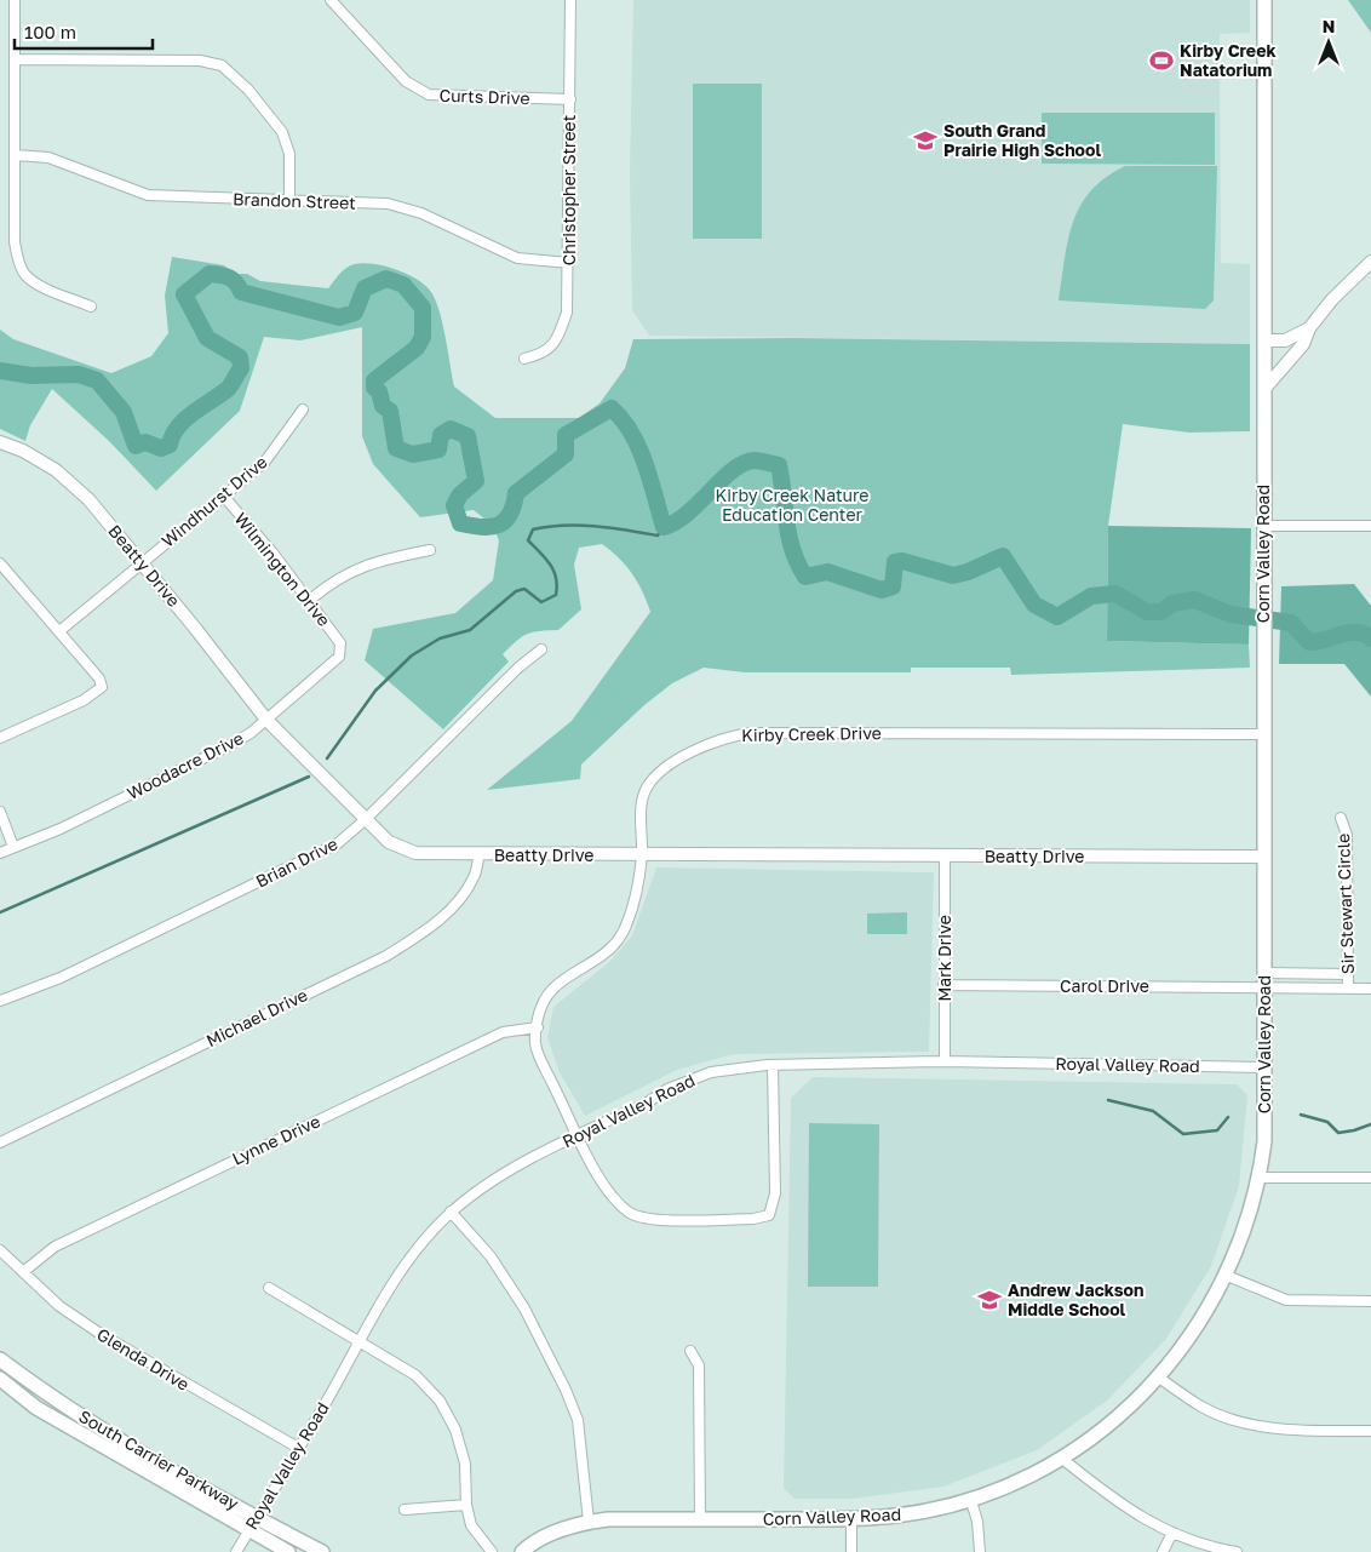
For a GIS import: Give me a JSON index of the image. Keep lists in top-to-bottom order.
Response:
{
  "streets": {
    "main road": ["Corn Valley Road", "South Carrier Parkway"],
    "street": [
      "Curts Drive",
      "Christopher Street",
      "Brandon Street",
      "Windhurst Drive",
      "Beatty Drive",
      "Wilmington Drive",
      "Kirby Creek Drive",
      "Woodacre Drive",
      "Brian Drive",
      "Sir Stewart Circle",
      "Mark Drive",
      "Carol Drive",
      "Michael Drive",
      "Royal Valley Road",
      "Lynne Drive",
      "Glenda Drive"
    ]
  },
  "crossings": [
    ["Curts Drive", "Christopher Street"],
    ["Christopher Street", "Brandon Street"],
    ["Windhurst Drive", "Beatty Drive"],
    ["Windhurst Drive", "Wilmington Drive"],
    ["Corn Valley Road", "Beatty Drive"],
    ["Corn Valley Road", "Kirby Creek Drive"],
    ["Corn Valley Road", "Carol Drive"],
    ["Corn Valley Road", "Royal Valley Road"],
    ["Beatty Drive", "Kirby Creek Drive"],
    ["Beatty Drive", "Woodacre Drive"],
    ["Beatty Drive", "Brian Drive"],
    ["Beatty Drive", "Mark Drive"],
    ["Beatty Drive", "Michael Drive"],
    ["Wilmington Drive", "Woodacre Drive"],
    ["Kirby Creek Drive", "Royal Valley Road"],
    ["Kirby Creek Drive", "Lynne Drive"],
    ["Sir Stewart Circle", "Carol Drive"],
    ["Mark Drive", "Carol Drive"],
    ["Mark Drive", "Royal Valley Road"],
    ["Royal Valley Road", "Glenda Drive"],
    ["Royal Valley Road", "South Carrier Parkway"],
    ["Lynne Drive", "Glenda Drive"]
  ],
  "parks": ["Kirby Creek Nature Education Center"],
  "places": {
    "sports": ["Kirby Creek Natatorium"],
    "school or university": ["South Grand Prairie High School", "Andrew Jackson Middle School"]
  },
  "scale_bar": "100 m",
  "north": "top"
}
